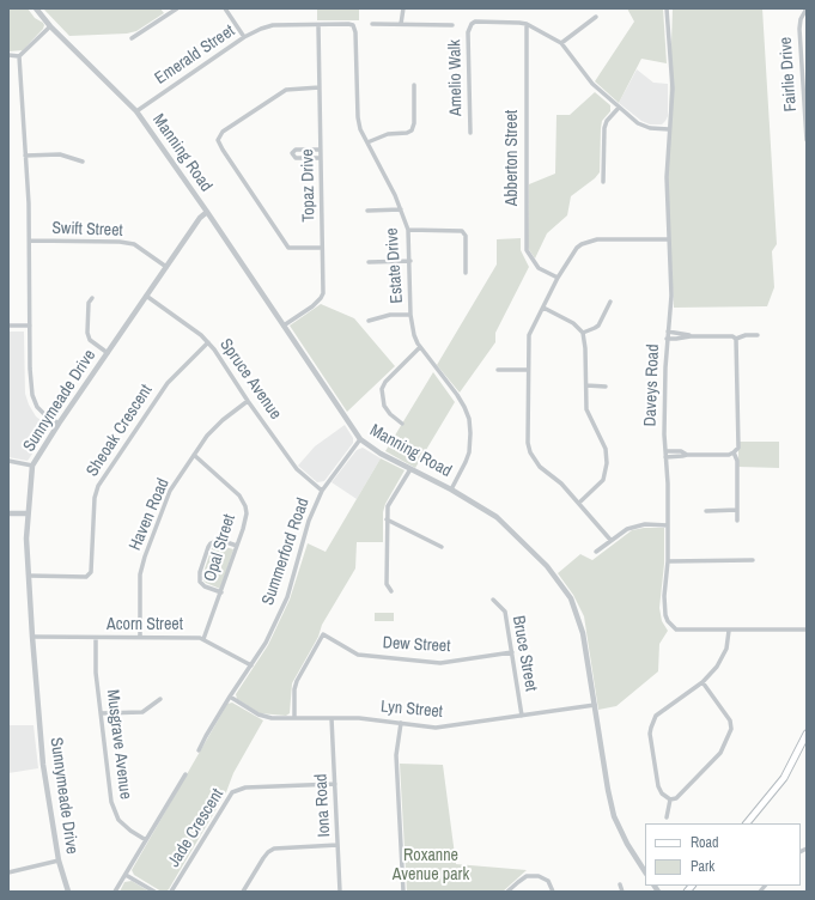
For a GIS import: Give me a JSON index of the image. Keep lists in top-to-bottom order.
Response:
{
  "streets": {
    "street": [
      "Emerald Street",
      "Fairlie Drive",
      "Amelio Walk",
      "Manning Road",
      "Abberton Street",
      "Topaz Drive",
      "Swift Street",
      "Estate Drive",
      "Spruce Avenue",
      "Daveys Road",
      "Sunnymeade Drive",
      "Sheoak Crescent",
      "Haven Road",
      "Opal Street",
      "Summerford Road",
      "Acorn Street",
      "Dew Street",
      "Bruce Street",
      "Lyn Street",
      "Musgrave Avenue",
      "Iona Road",
      "Jade Crescent"
    ]
  },
  "crossings": [
    ["Emerald Street", "Manning Road"],
    ["Emerald Street", "Topaz Drive"],
    ["Emerald Street", "Estate Drive"],
    ["Amelio Walk", "Abberton Street"],
    ["Manning Road", "Topaz Drive"],
    ["Manning Road", "Estate Drive"],
    ["Manning Road", "Sunnymeade Drive"],
    ["Manning Road", "Summerford Road"],
    ["Manning Road", "Lyn Street"],
    ["Swift Street", "Sunnymeade Drive"],
    ["Spruce Avenue", "Sunnymeade Drive"],
    ["Spruce Avenue", "Sheoak Crescent"],
    ["Spruce Avenue", "Haven Road"],
    ["Spruce Avenue", "Summerford Road"],
    ["Sunnymeade Drive", "Sheoak Crescent"],
    ["Sunnymeade Drive", "Acorn Street"],
    ["Haven Road", "Opal Street"],
    ["Haven Road", "Acorn Street"],
    ["Opal Street", "Acorn Street"],
    ["Summerford Road", "Acorn Street"],
    ["Summerford Road", "Lyn Street"],
    ["Acorn Street", "Musgrave Avenue"],
    ["Dew Street", "Bruce Street"],
    ["Dew Street", "Lyn Street"],
    ["Bruce Street", "Lyn Street"],
    ["Lyn Street", "Iona Road"],
    ["Iona Road", "Jade Crescent"]
  ],
  "parks": ["Roxanne Avenue park"],
  "legend": ["Road", "Park"]
}
